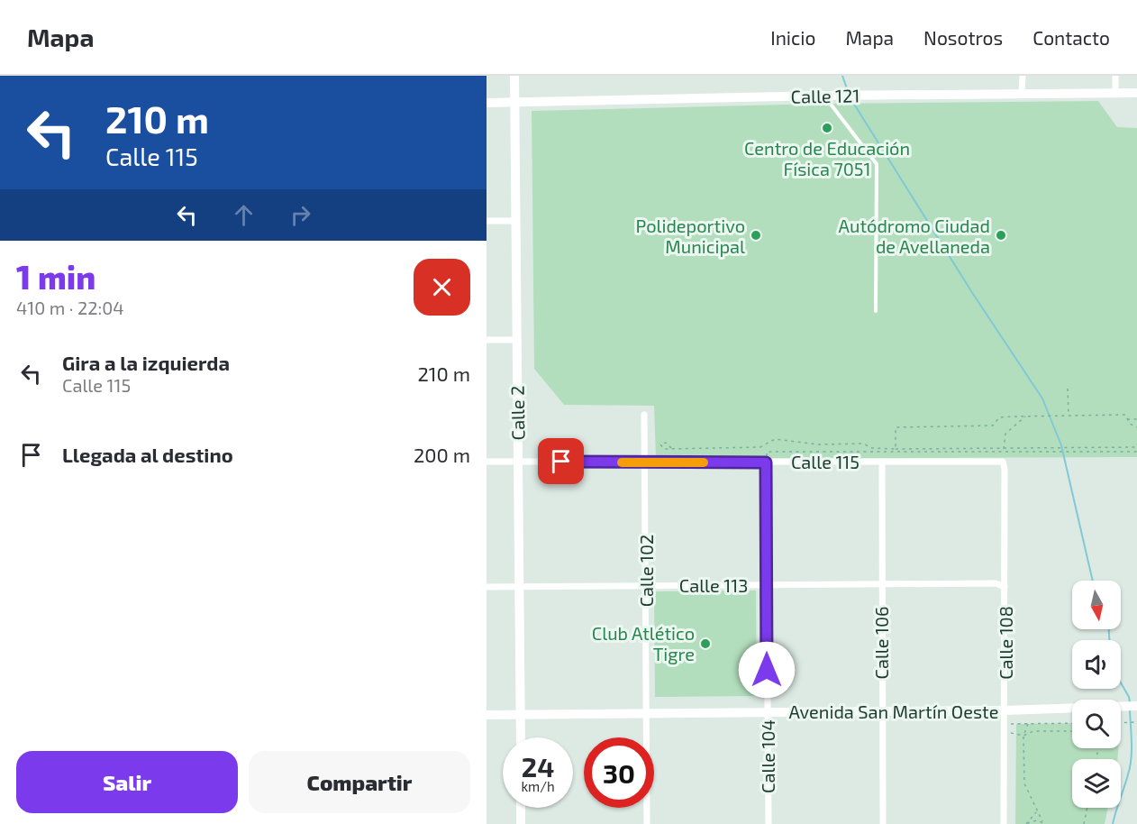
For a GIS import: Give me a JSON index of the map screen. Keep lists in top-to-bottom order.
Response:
{
  "streets": {
    "street": [
      "Calle 121",
      "Calle 2",
      "Calle 115",
      "Calle 102",
      "Calle 113",
      "Calle 106",
      "Calle 108",
      "Avenida San Martín Oeste",
      "Calle 104"
    ]
  },
  "crossings": [
    ["Calle 121", "Calle 2"],
    ["Calle 2", "Calle 115"],
    ["Calle 2", "Calle 113"],
    ["Calle 2", "Avenida San Martín Oeste"],
    ["Calle 115", "Calle 102"],
    ["Calle 115", "Calle 106"],
    ["Calle 115", "Calle 108"],
    ["Calle 115", "Calle 104"],
    ["Calle 102", "Calle 113"],
    ["Calle 102", "Avenida San Martín Oeste"],
    ["Calle 113", "Calle 106"],
    ["Calle 113", "Calle 108"],
    ["Calle 113", "Calle 104"],
    ["Calle 106", "Avenida San Martín Oeste"],
    ["Calle 108", "Avenida San Martín Oeste"],
    ["Avenida San Martín Oeste", "Calle 104"]
  ],
  "places": [
    "Centro de Educación Física 7051",
    "Polideportivo Municipal",
    "Autódromo Ciudad de Avellaneda",
    "Club Atlético Tigre"
  ],
  "north": "bottom",
  "page": {
    "header": "Mapa",
    "nav": [
      "Inicio",
      "Mapa",
      "Nosotros",
      "Contacto"
    ],
    "turn": ["210 m", "Calle 115"],
    "heading": ["1 min", "410 m · 22:04"],
    "list": [
      {
        "name": "Gira a la izquierda",
        "note": "Calle 115",
        "value": "210 m"
      },
      {
        "name": "Llegada al destino",
        "value": "200 m"
      }
    ],
    "speed": "24 km/h",
    "limit": "30",
    "buttons": ["Salir", "Compartir"]
  }
}
